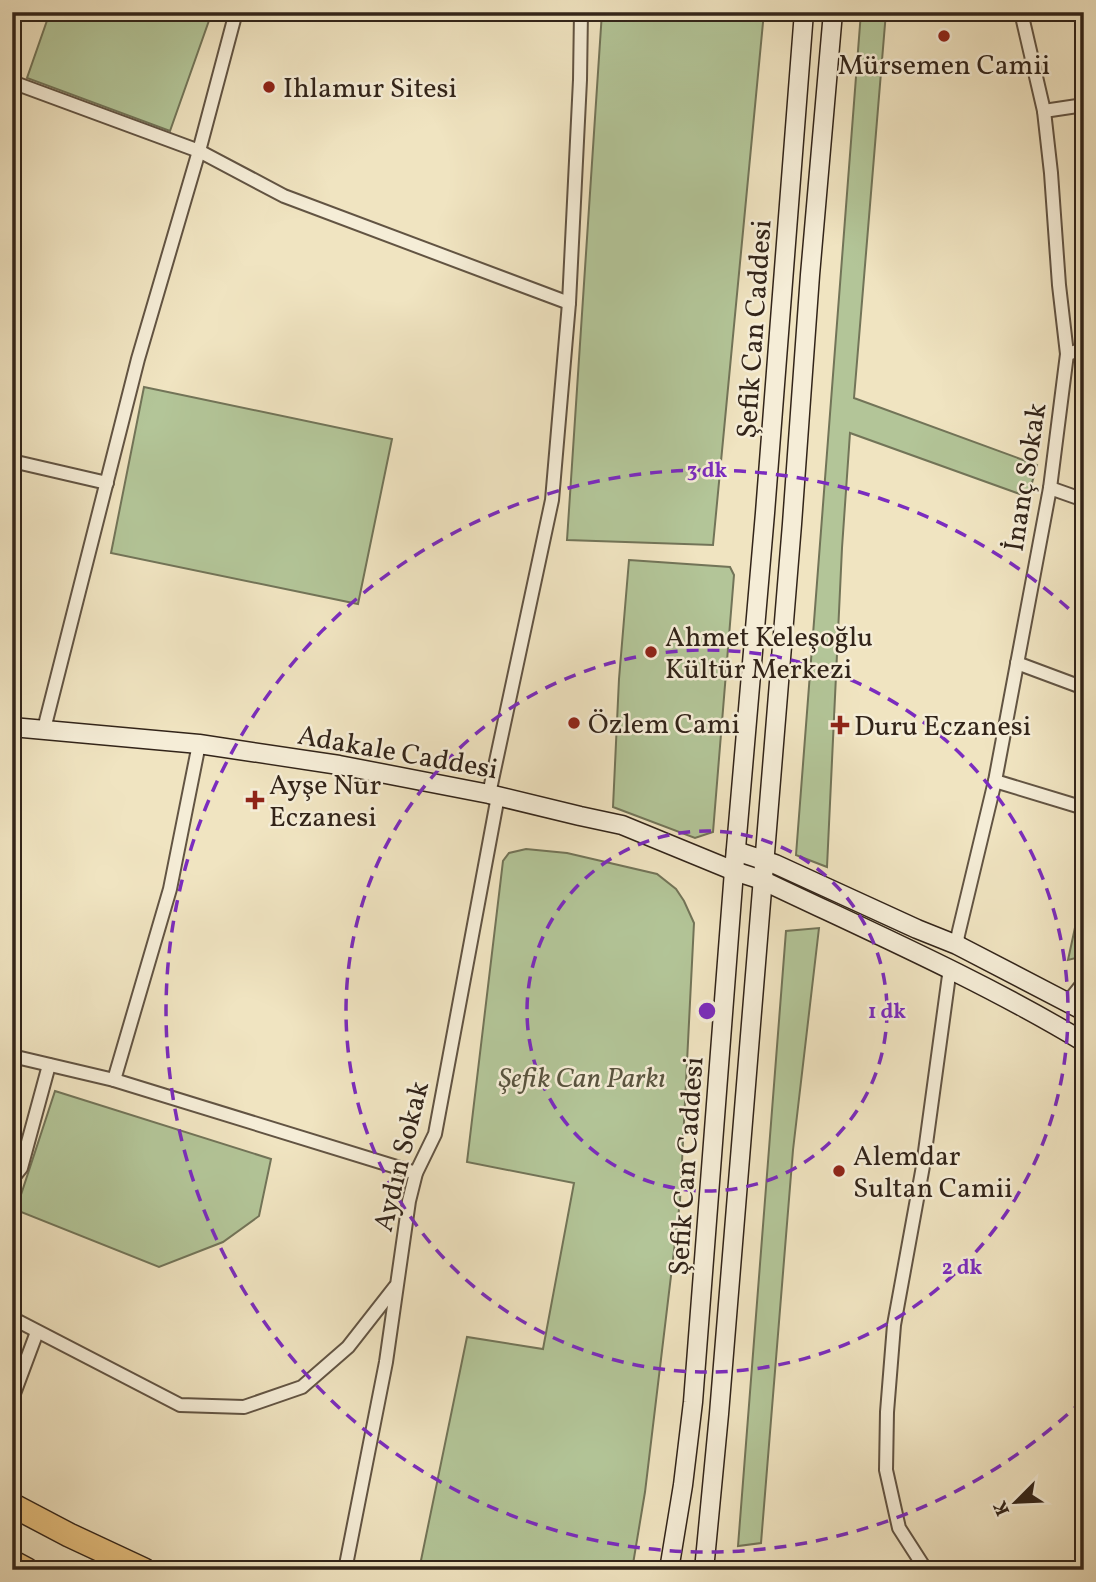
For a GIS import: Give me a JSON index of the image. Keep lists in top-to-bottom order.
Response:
{
  "streets": {
    "main road": ["Şefik Can Caddesi", "Adakale Caddesi"],
    "street": ["İnanç Sokak", "Aydın Sokak"]
  },
  "crossings": [
    ["Şefik Can Caddesi", "Adakale Caddesi"],
    ["Adakale Caddesi", "Aydın Sokak"]
  ],
  "parks": ["Şefik Can Parkı"],
  "places": {
    "other": [
      "Mürsemen Camii",
      "Ihlamur Sitesi",
      "Ahmet Keleşoğlu Kültür Merkezi",
      "Özlem Cami",
      "Alemdar Sultan Camii"
    ],
    "health": ["Duru Eczanesi", "Ayşe Nur Eczanesi"]
  },
  "north": "bottom left",
  "rings": ["3 dk", "1 dk", "2 dk"]
}
